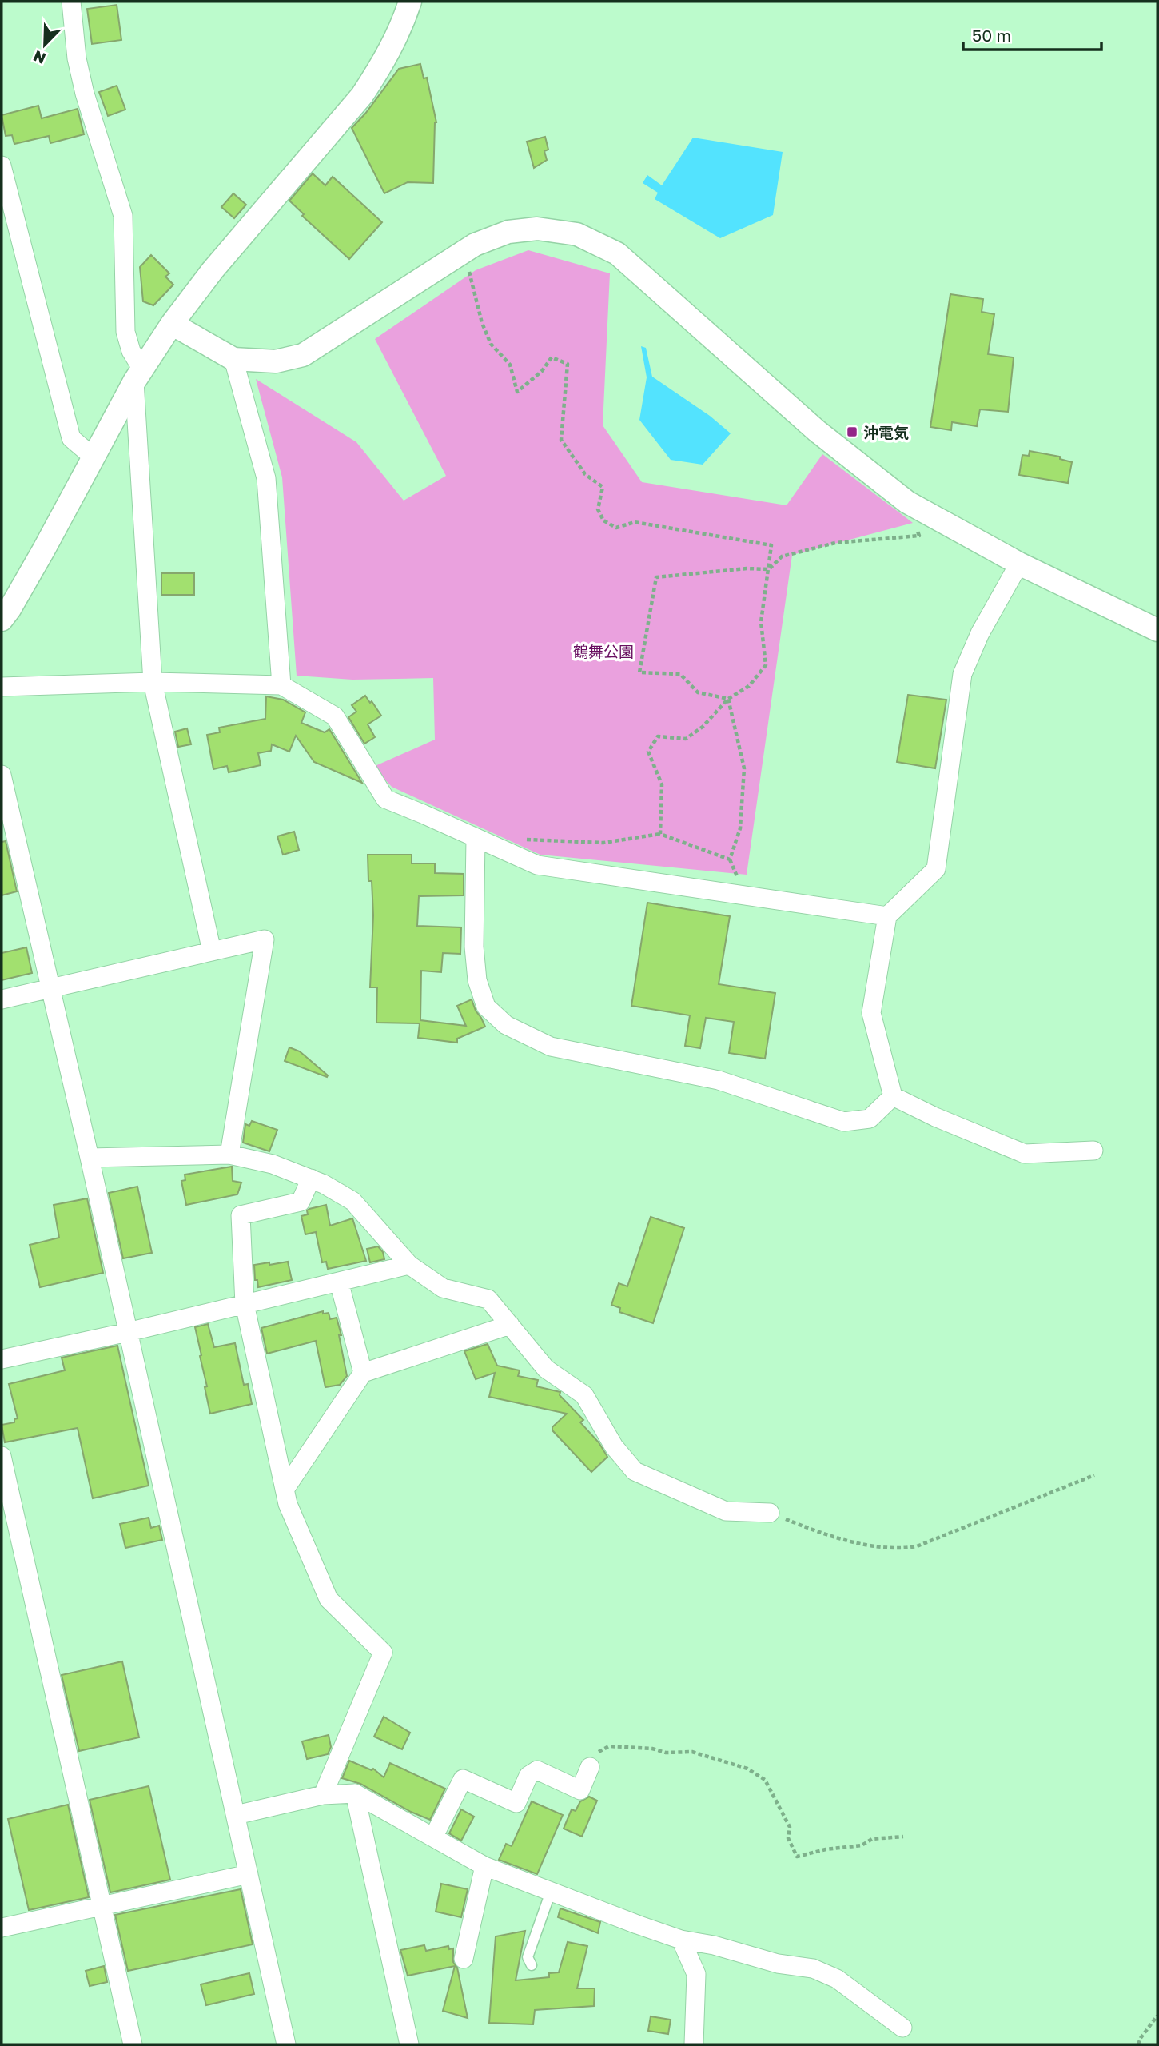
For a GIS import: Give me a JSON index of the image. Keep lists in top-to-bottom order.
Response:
{
  "parks": ["鶴舞公園"],
  "places": {
    "transit": ["沖電気"]
  },
  "scale_bar": "50 m",
  "north": "bottom left"
}
